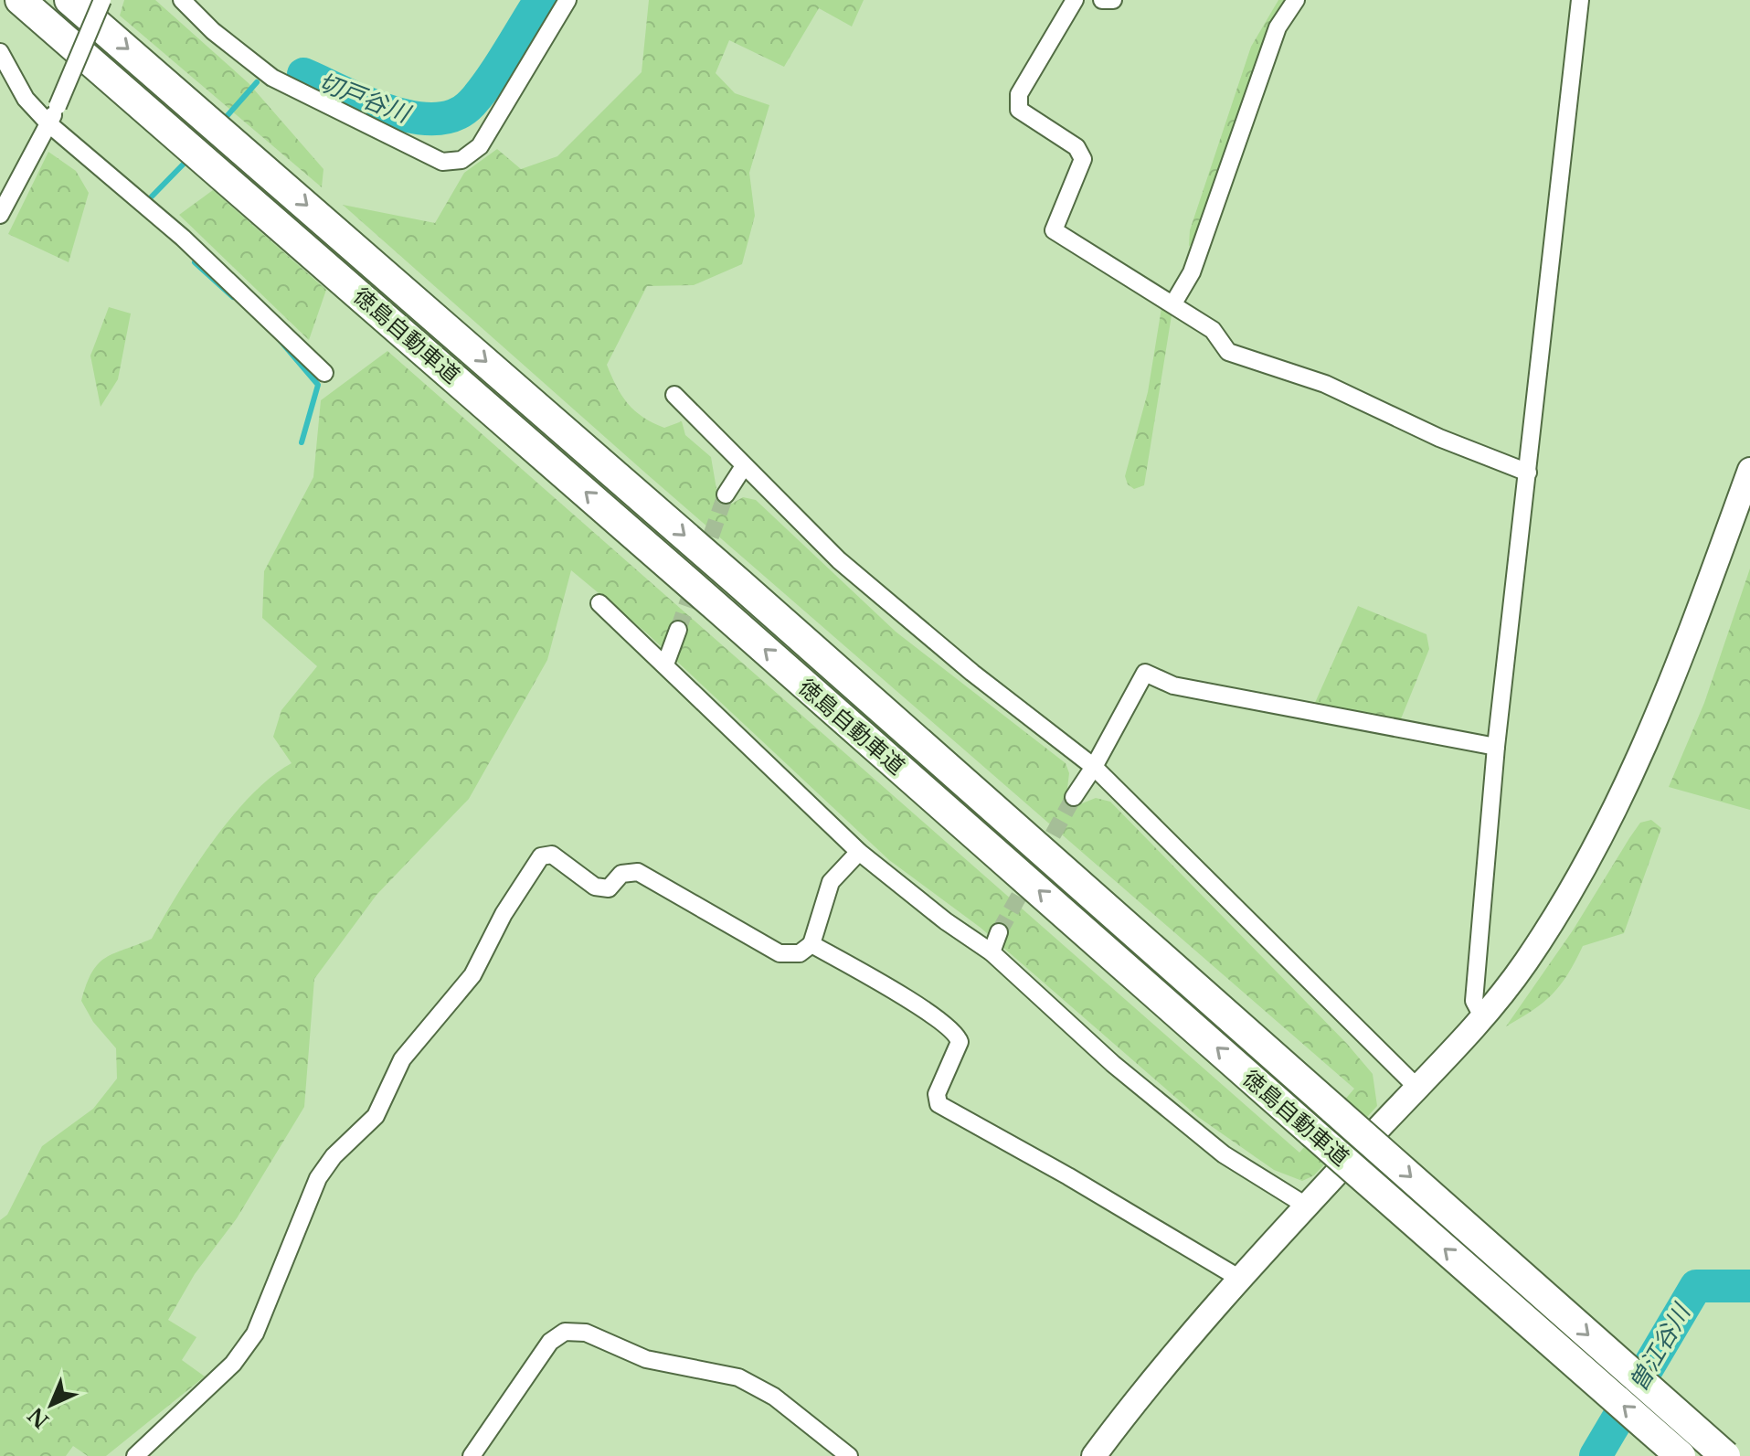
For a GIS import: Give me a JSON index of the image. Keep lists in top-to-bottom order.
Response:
{
  "streets": {
    "highway": ["徳島自動車道"]
  },
  "water": ["切戸谷川", "曽江谷川"],
  "north": "bottom left"
}
